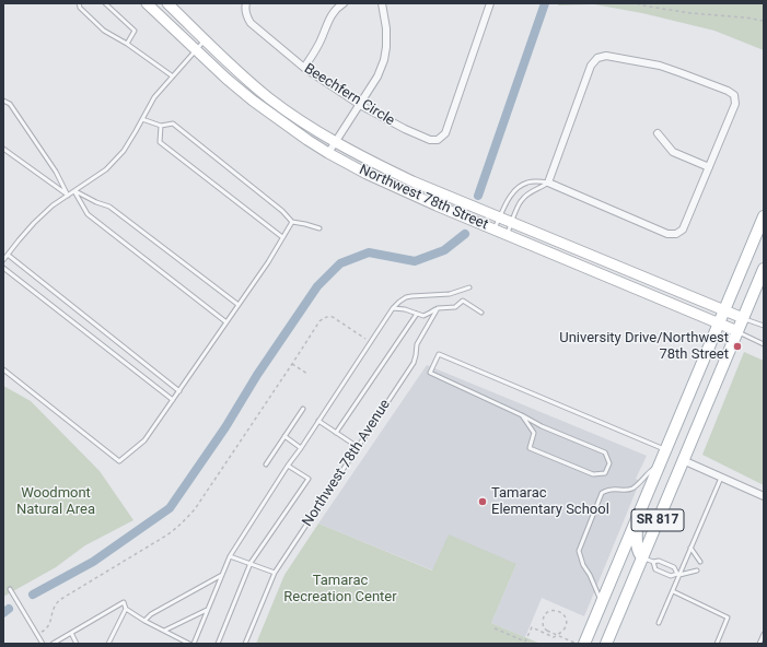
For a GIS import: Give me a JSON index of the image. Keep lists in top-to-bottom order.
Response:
{
  "streets": {
    "main road": ["SR 817"],
    "street": ["Beechfern Circle", "Northwest 78th Street"],
    "lane": ["Northwest 78th Avenue"]
  },
  "crossings": [
    ["Northwest 78th Street", "SR 817"]
  ],
  "parks": ["Woodmont Natural Area", "Tamarac Recreation Center"],
  "places": ["University Drive/Northwest 78th Street", "Tamarac Elementary School"]
}
